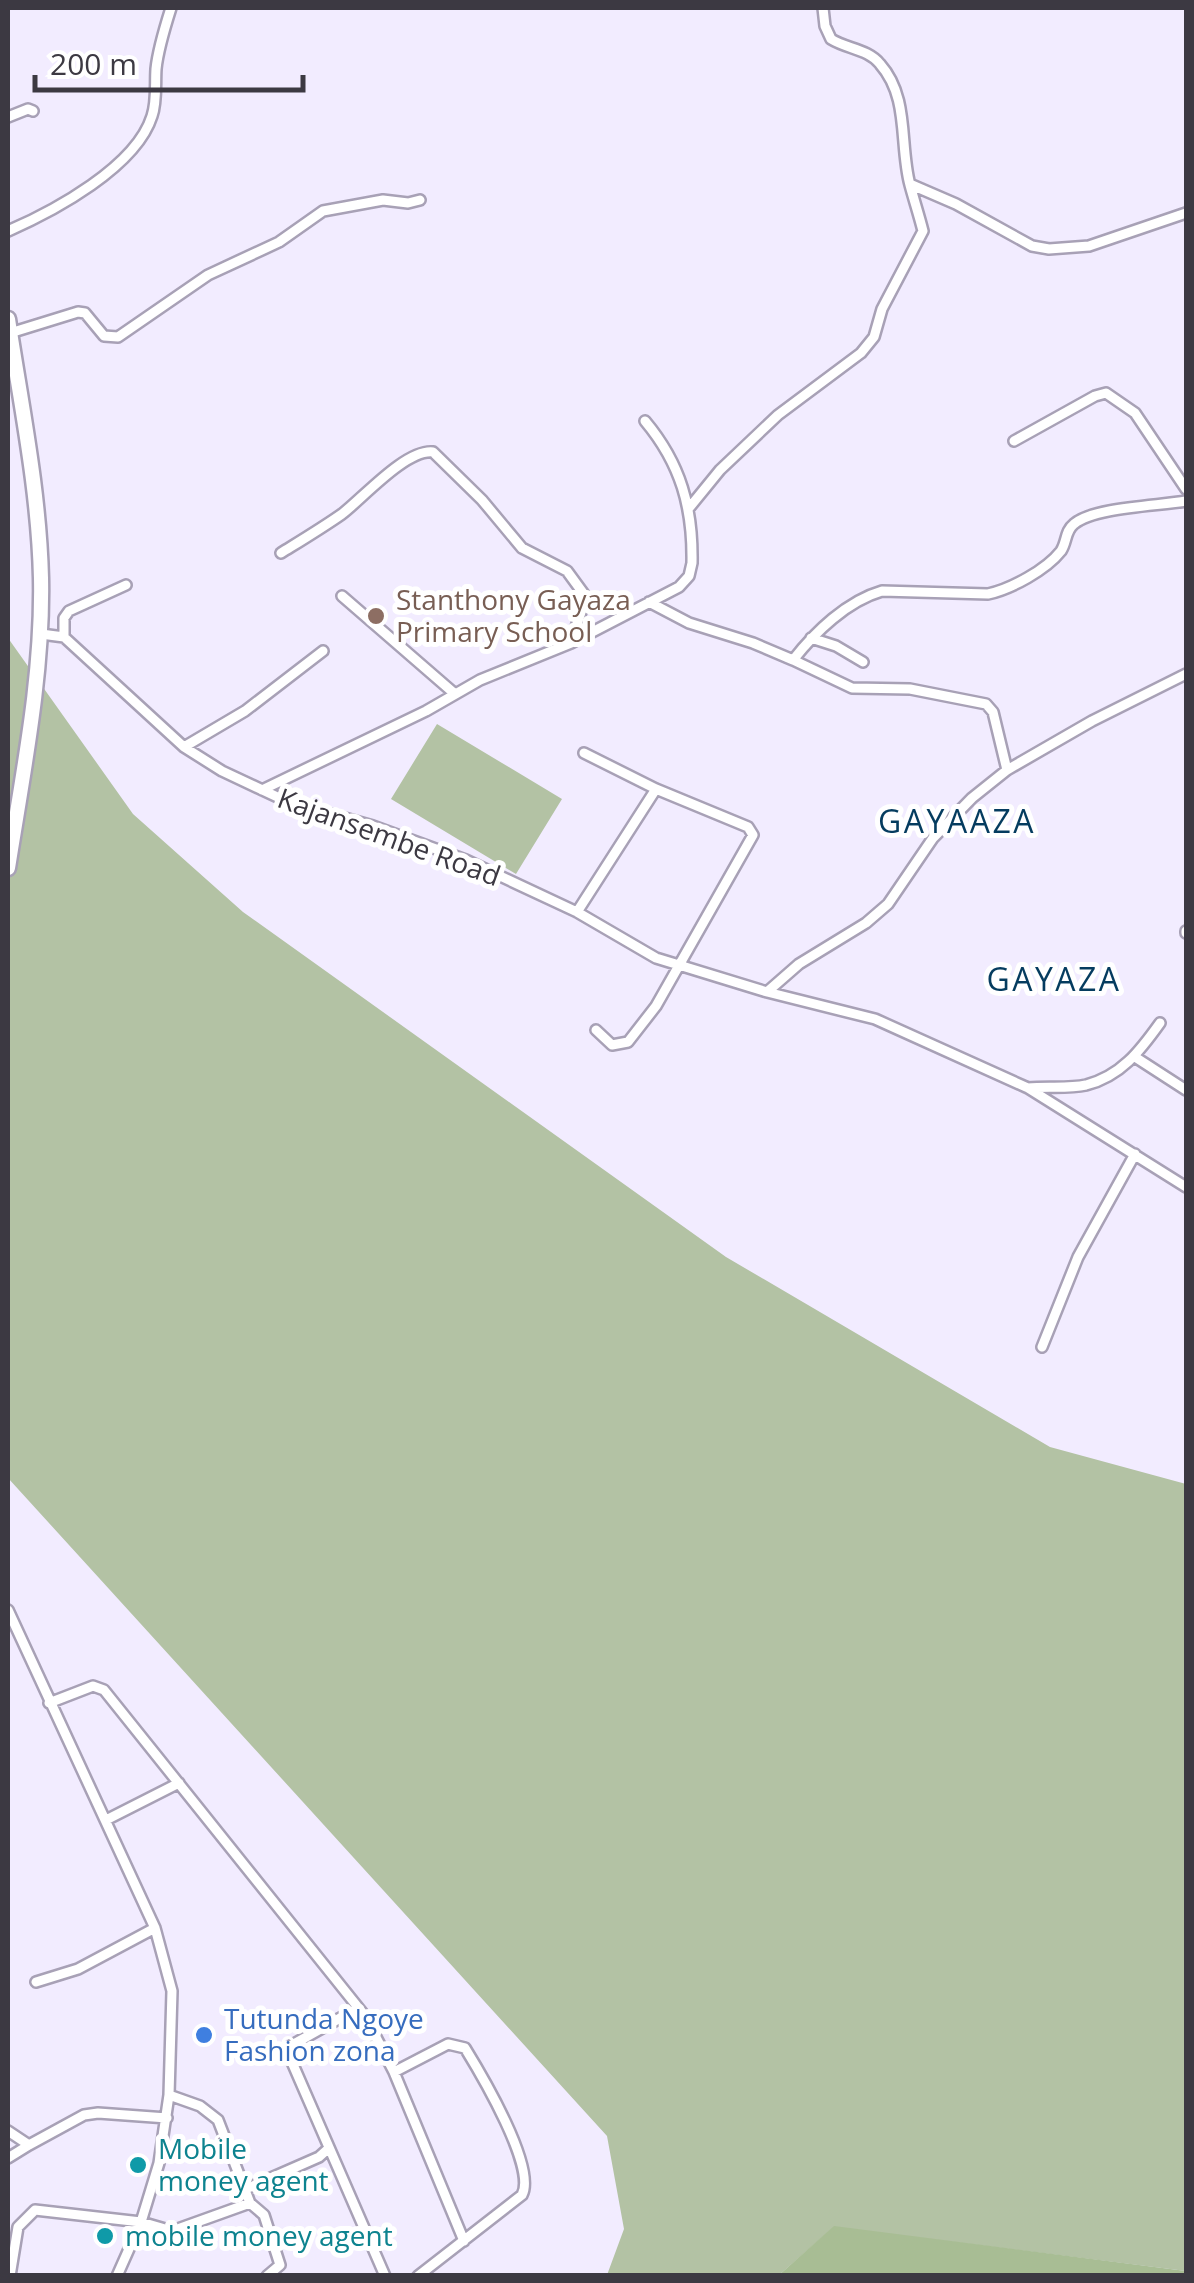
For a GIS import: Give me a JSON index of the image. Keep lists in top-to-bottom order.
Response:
{
  "streets": {
    "street": ["Kajansembe Road"]
  },
  "districts": ["GAYAAZA", "GAYAZA"],
  "places": [
    "Stanthony Gayaza Primary School",
    "Tutunda Ngoye Fashion zona",
    "Mobile money agent",
    "mobile money agent"
  ],
  "scale_bar": "200 m"
}
